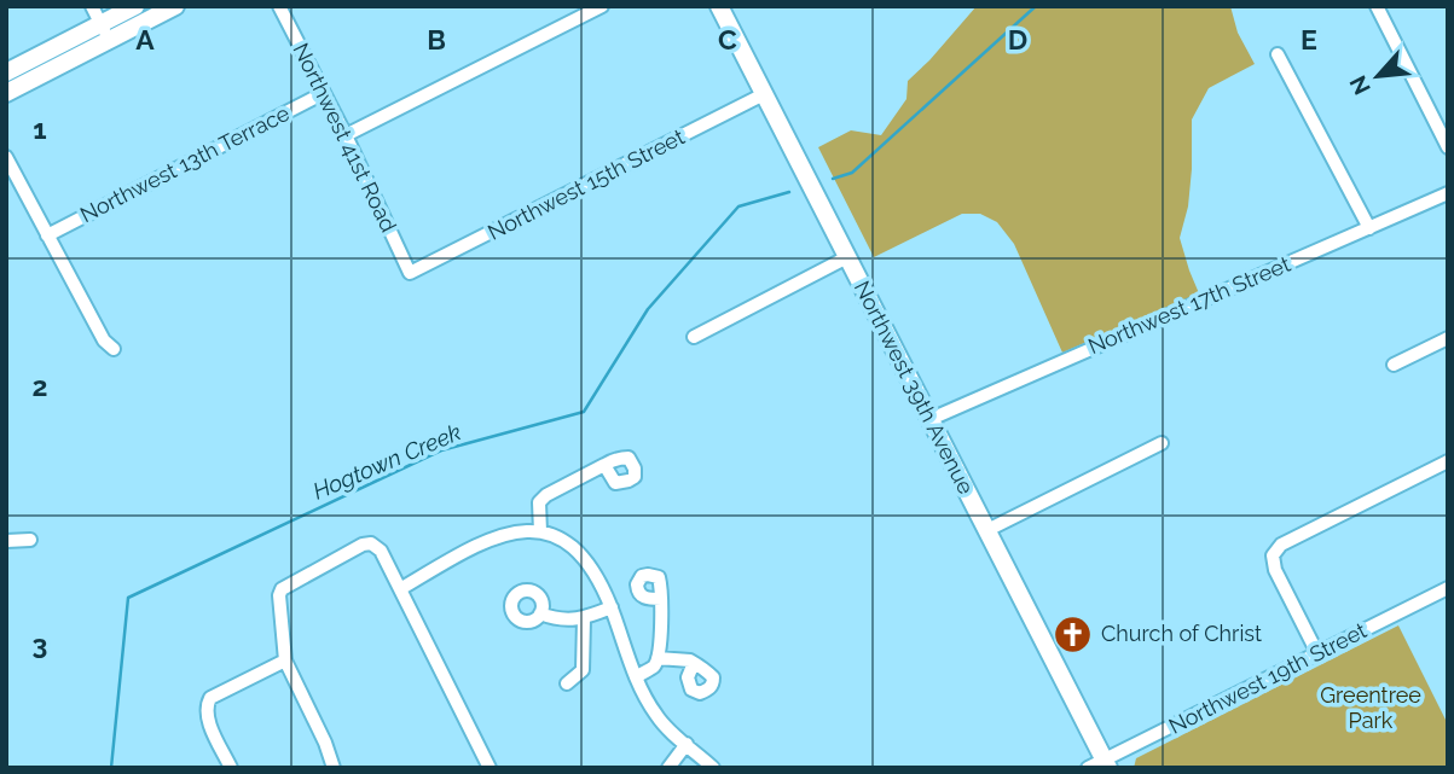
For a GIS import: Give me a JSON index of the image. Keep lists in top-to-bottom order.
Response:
{
  "streets": {
    "main road": ["Northwest 39th Avenue"],
    "street": [
      "Northwest 41st Road",
      "Northwest 13th Terrace",
      "Northwest 15th Street",
      "Northwest 17th Street",
      "Northwest 19th Street"
    ]
  },
  "crossings": [
    ["Northwest 41st Road", "Northwest 13th Terrace"],
    ["Northwest 41st Road", "Northwest 15th Street"],
    ["Northwest 15th Street", "Northwest 39th Avenue"],
    ["Northwest 17th Street", "Northwest 39th Avenue"],
    ["Northwest 39th Avenue", "Northwest 19th Street"]
  ],
  "water": ["Hogtown Creek"],
  "parks": ["Greentree Park"],
  "places": {
    "church": ["Church of Christ"]
  },
  "north": "bottom left",
  "grid": {
    "columns": [
      "A",
      "B",
      "C",
      "D",
      "E"
    ],
    "rows": ["1", "2", "3"]
  }
}
